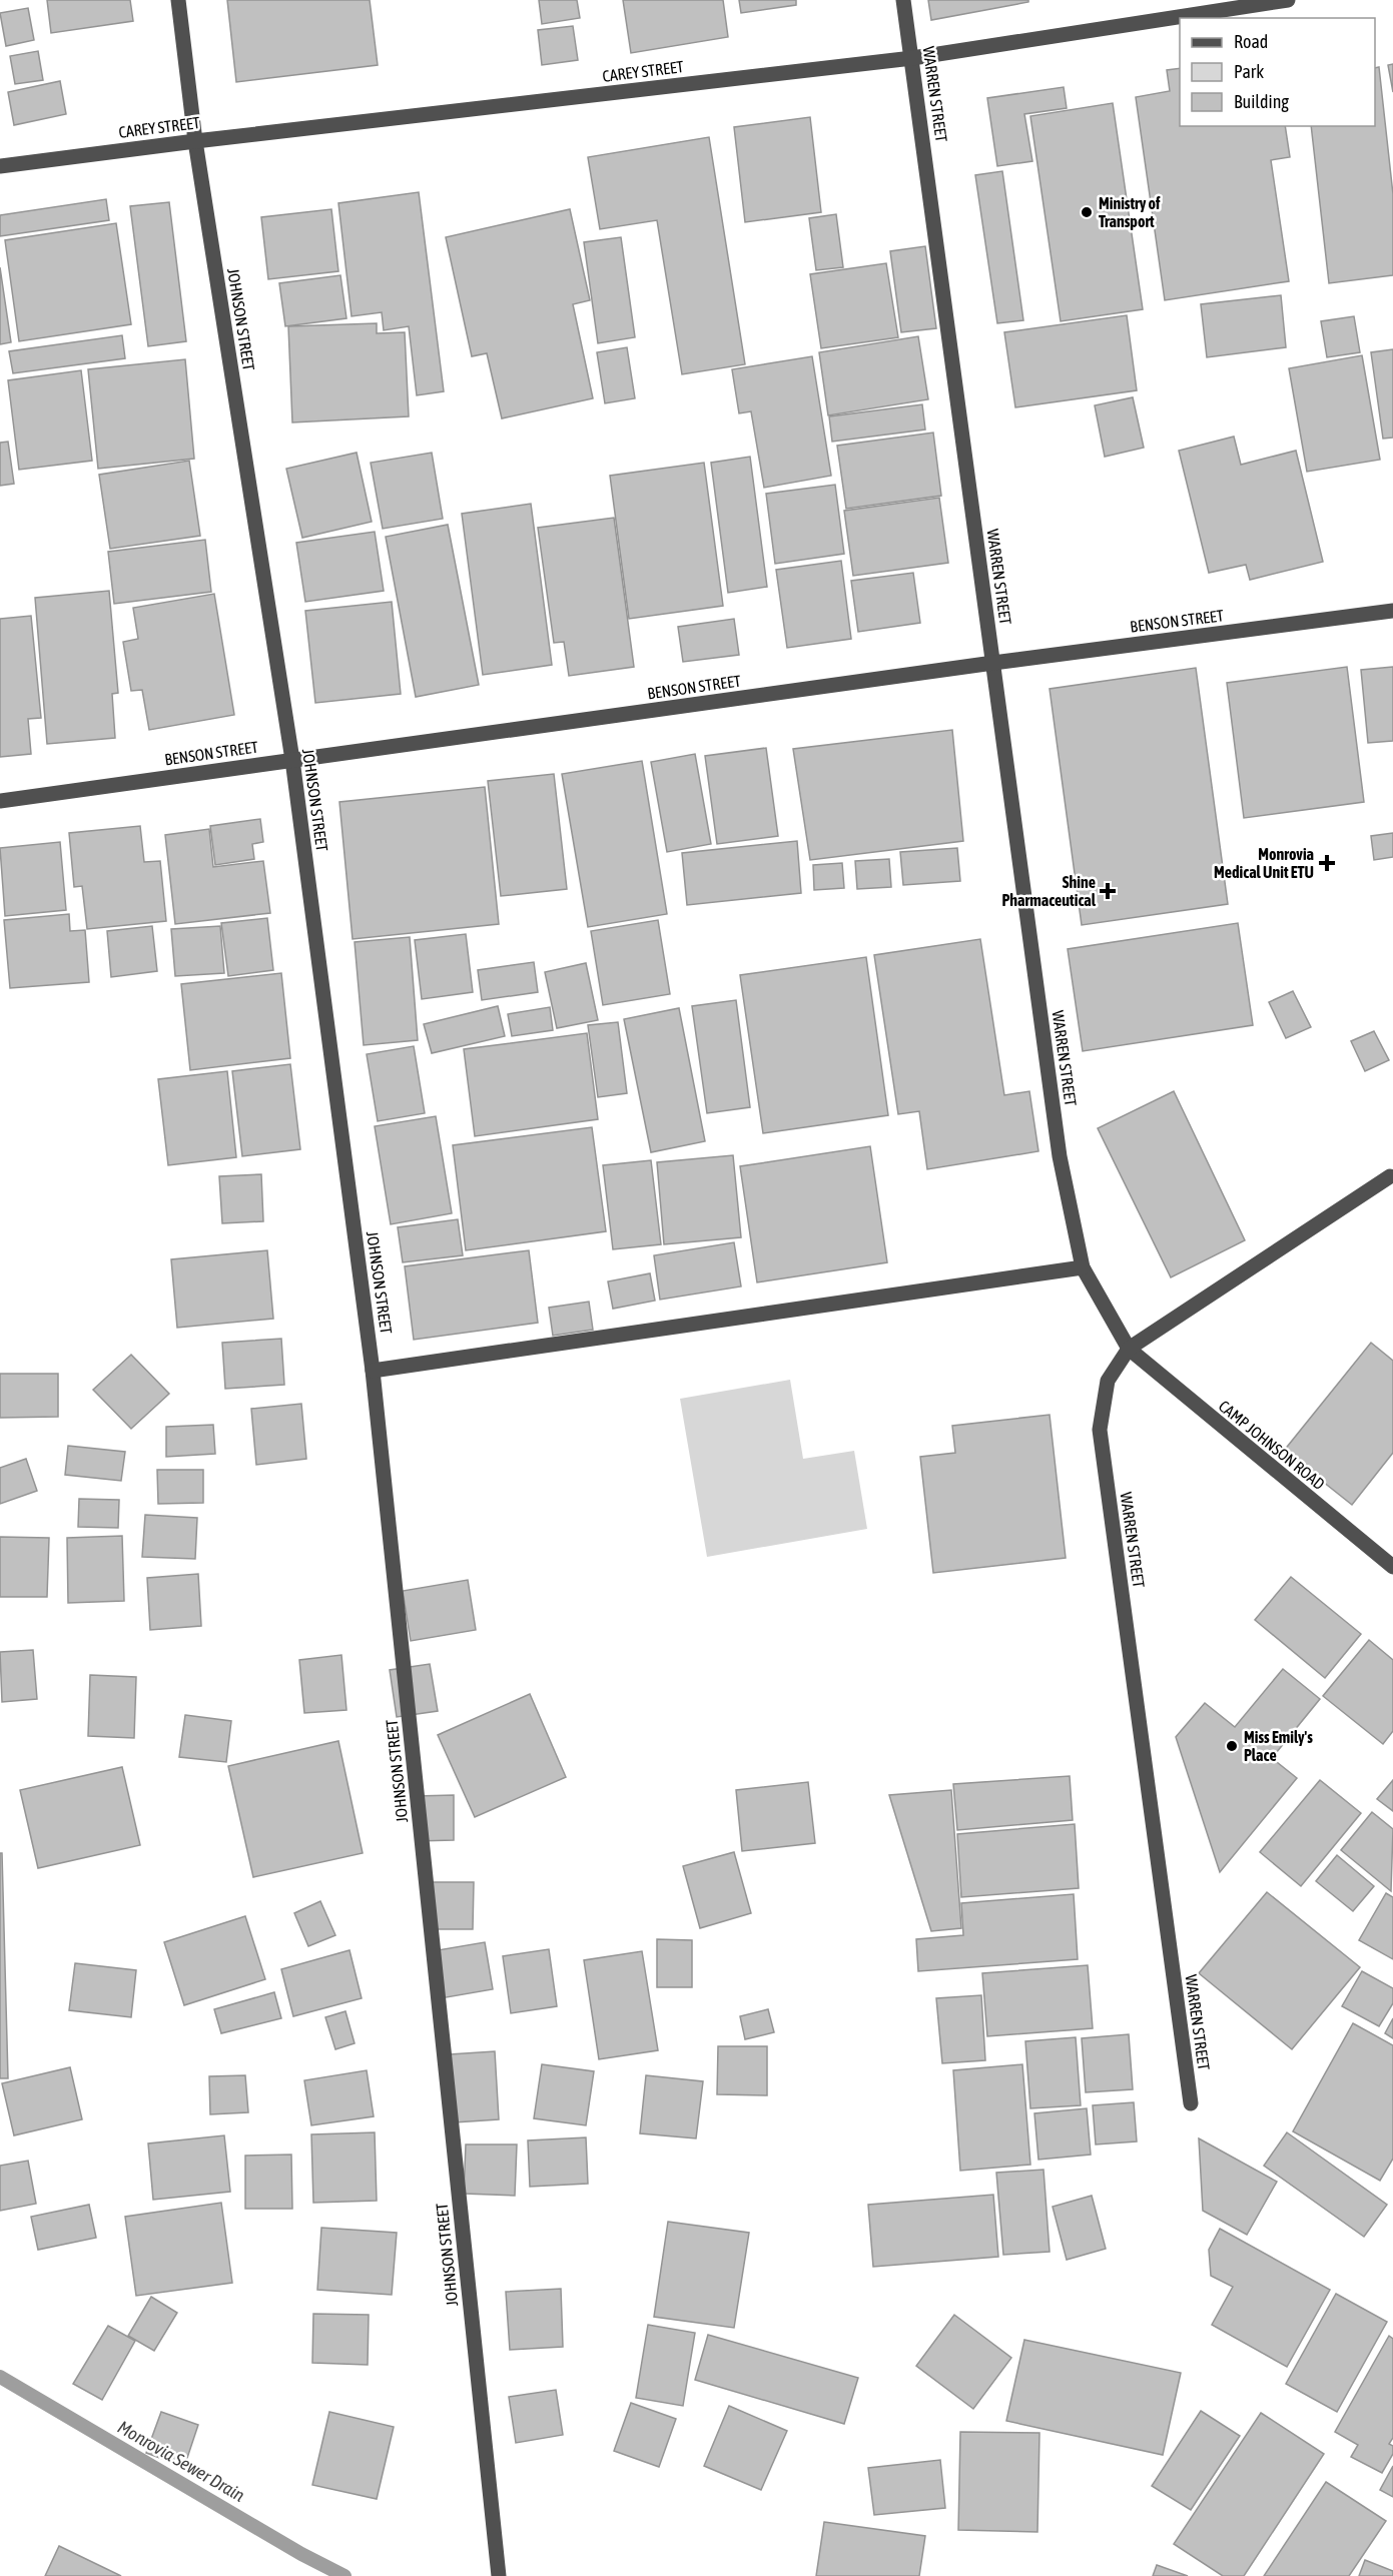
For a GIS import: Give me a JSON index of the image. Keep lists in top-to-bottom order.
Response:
{
  "streets": {
    "street": [
      "CAREY STREET",
      "WARREN STREET",
      "JOHNSON STREET",
      "BENSON STREET",
      "CAMP JOHNSON ROAD"
    ]
  },
  "crossings": [
    ["CAREY STREET", "WARREN STREET"],
    ["CAREY STREET", "JOHNSON STREET"],
    ["WARREN STREET", "BENSON STREET"],
    ["WARREN STREET", "CAMP JOHNSON ROAD"],
    ["JOHNSON STREET", "BENSON STREET"]
  ],
  "water": ["Monrovia Sewer Drain"],
  "places": {
    "other": ["Ministry of Transport", "Miss Emily's Place"],
    "health": ["Monrovia Medical Unit ETU", "Shine Pharmaceutical"]
  },
  "legend": ["Road", "Park", "Building"]
}
